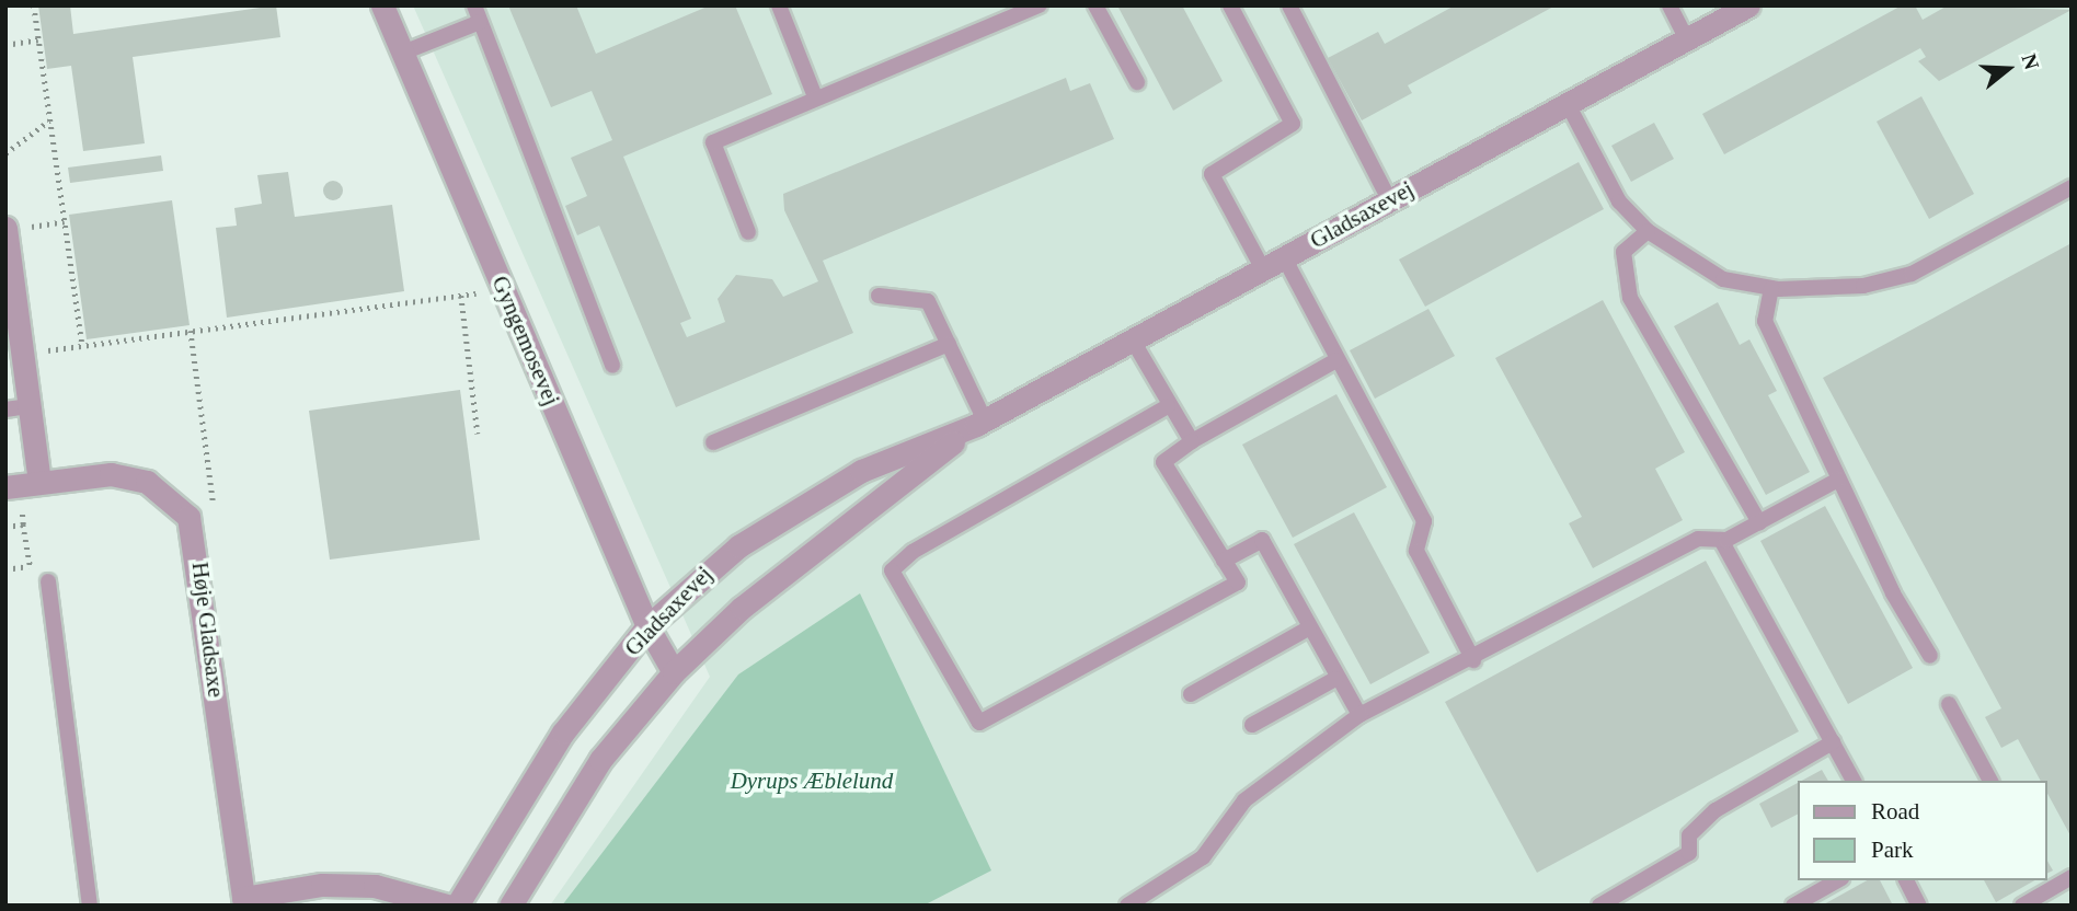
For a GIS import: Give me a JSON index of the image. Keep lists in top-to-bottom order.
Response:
{
  "streets": {
    "street": ["Gladsaxevej", "Gyngemosevej", "Høje Gladsaxe"]
  },
  "crossings": [
    ["Gladsaxevej", "Gyngemosevej"]
  ],
  "parks": ["Dyrups Æblelund"],
  "legend": ["Road", "Park"],
  "north": "right"
}
